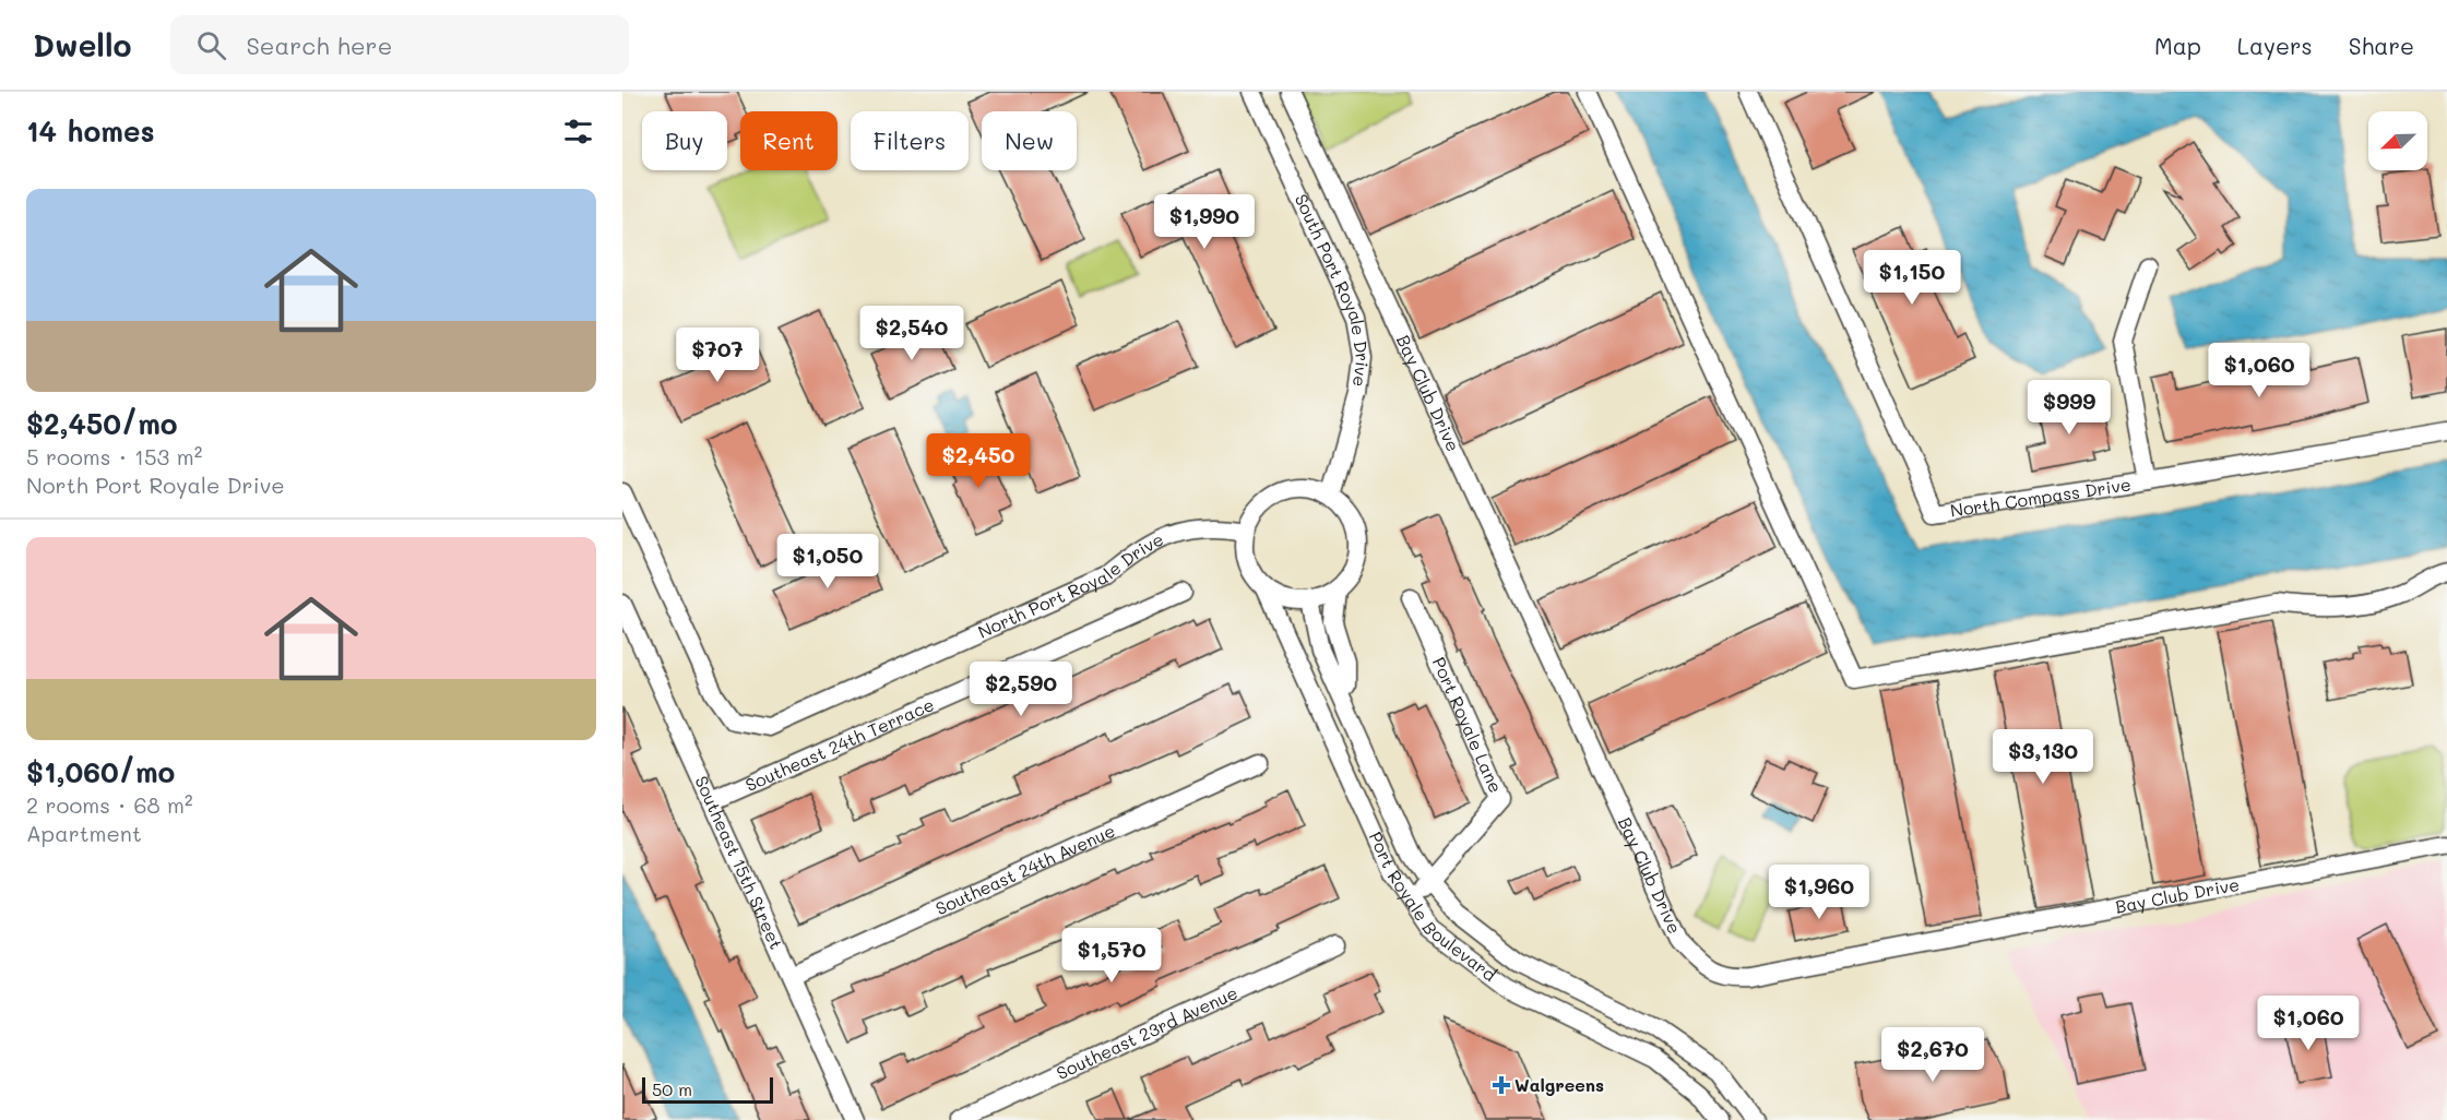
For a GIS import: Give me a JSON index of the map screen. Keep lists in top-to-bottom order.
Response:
{
  "streets": {
    "street": [
      "South Port Royale Drive",
      "Bay Club Drive",
      "North Compass Drive",
      "North Port Royale Drive",
      "Port Royale Lane",
      "Southeast 24th Terrace",
      "Southeast 15th Street",
      "Southeast 24th Avenue",
      "Port Royale Boulevard",
      "Southeast 23rd Avenue"
    ]
  },
  "crossings": [
    ["South Port Royale Drive", "North Port Royale Drive"],
    ["South Port Royale Drive", "Port Royale Boulevard"],
    ["North Port Royale Drive", "Port Royale Boulevard"],
    ["Port Royale Lane", "Port Royale Boulevard"],
    ["Southeast 24th Terrace", "Southeast 15th Street"],
    ["Southeast 15th Street", "Southeast 24th Avenue"]
  ],
  "places": {
    "health": ["Walgreens"]
  },
  "scale_bar": "50 m",
  "north": "bottom left",
  "page": {
    "header": "Dwello",
    "search": "Search here",
    "nav": ["Map", "Layers", "Share"],
    "heading": "14 homes",
    "chip": [
      "Buy",
      "Rent",
      "Filters",
      "New"
    ],
    "list": [
      {
        "name": "$2,450/mo",
        "note": "5 rooms · 153 m² · North Port Royale Drive"
      },
      {
        "name": "$1,060/mo",
        "note": "2 rooms · 68 m² · Apartment"
      }
    ],
    "price": [
      "$1,990",
      "$1,150",
      "$2,540",
      "$707",
      "$1,060",
      "$999",
      "$2,450",
      "$1,050",
      "$2,590",
      "$3,130",
      "$1,960",
      "$1,570",
      "$1,060",
      "$2,670"
    ],
    "scale": "50 m"
  }
}
